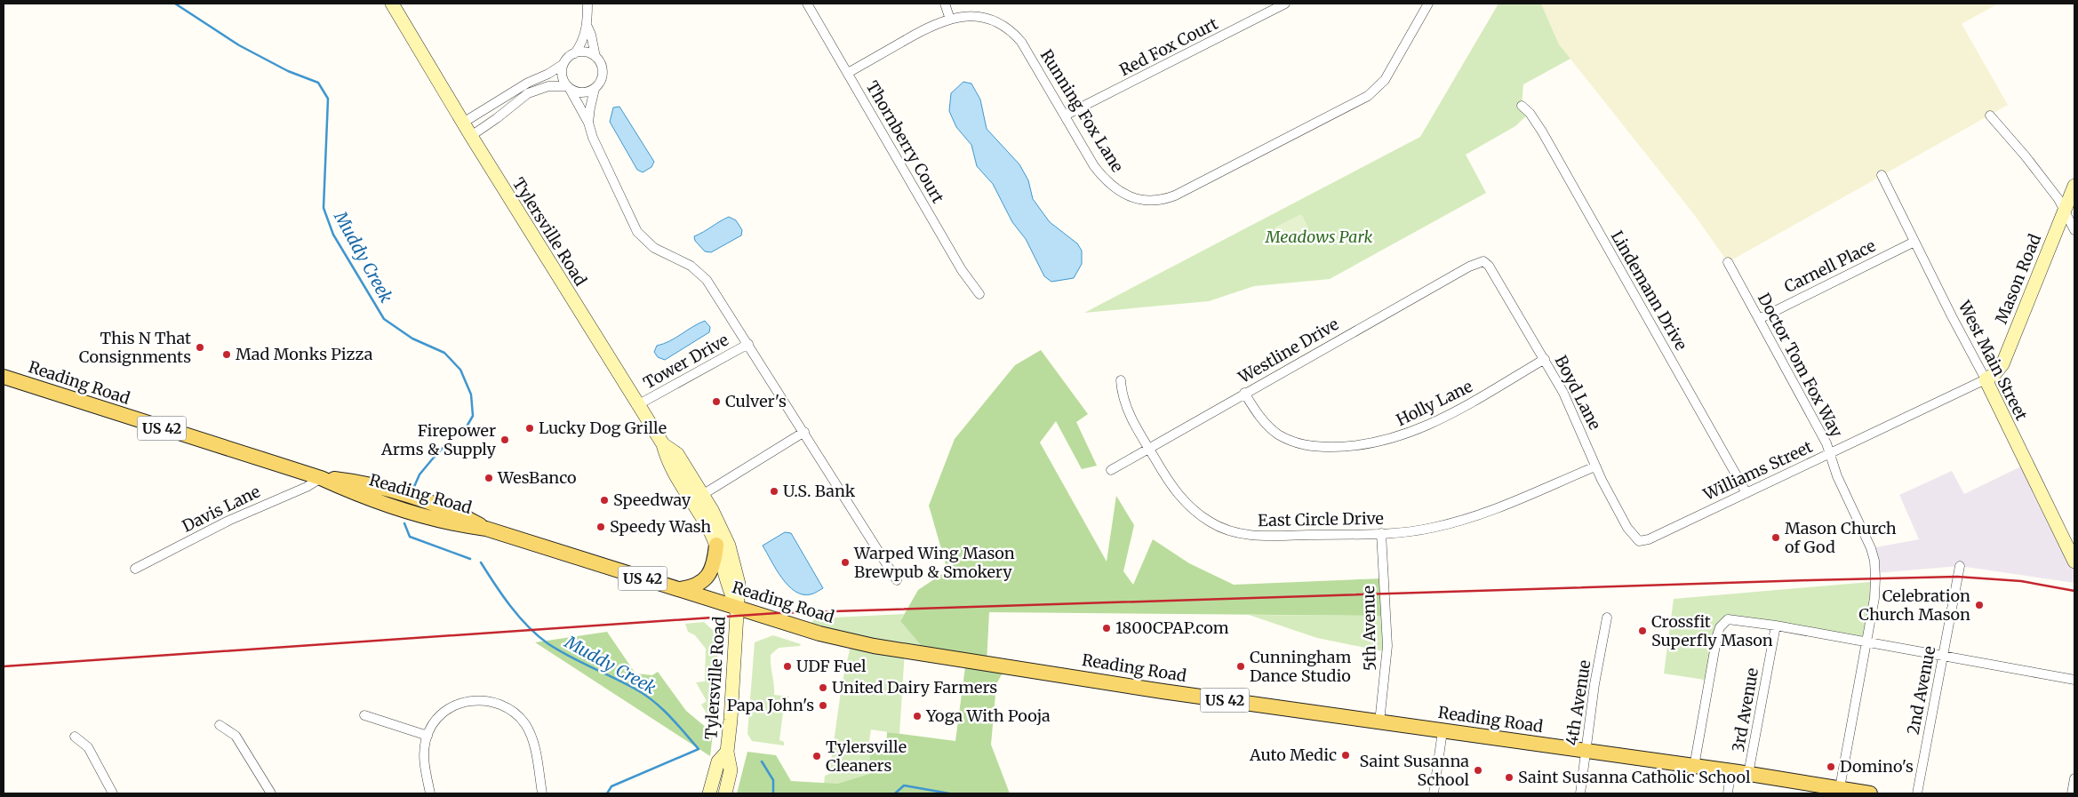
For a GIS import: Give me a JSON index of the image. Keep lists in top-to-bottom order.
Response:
{
  "streets": {
    "main road": [
      "Tylersville Road",
      "Mason Road",
      "West Main Street",
      "Reading Road",
      "US 42"
    ],
    "street": [
      "Red Fox Court",
      "Running Fox Lane",
      "Thornberry Court",
      "Carnell Place",
      "Lindemann Drive",
      "Westline Drive",
      "Tower Drive",
      "Doctor Tom Fox Way",
      "Boyd Lane",
      "Holly Lane",
      "Williams Street",
      "Davis Lane",
      "East Circle Drive",
      "5th Avenue",
      "2nd Avenue",
      "4th Avenue",
      "3rd Avenue"
    ]
  },
  "crossings": [
    ["Red Fox Court", "Running Fox Lane"],
    ["Running Fox Lane", "Thornberry Court"],
    ["Tylersville Road", "Tower Drive"],
    ["Tylersville Road", "Reading Road"],
    ["Carnell Place", "West Main Street"],
    ["Carnell Place", "Doctor Tom Fox Way"],
    ["Mason Road", "West Main Street"],
    ["Mason Road", "Williams Street"],
    ["Lindemann Drive", "Williams Street"],
    ["Westline Drive", "Boyd Lane"],
    ["Westline Drive", "Holly Lane"],
    ["Westline Drive", "East Circle Drive"],
    ["West Main Street", "Williams Street"],
    ["Doctor Tom Fox Way", "Reading Road"],
    ["Doctor Tom Fox Way", "Williams Street"],
    ["Reading Road", "Davis Lane"],
    ["Reading Road", "5th Avenue"],
    ["Reading Road", "4th Avenue"],
    ["Reading Road", "3rd Avenue"],
    ["Boyd Lane", "Holly Lane"],
    ["Boyd Lane", "Williams Street"],
    ["Boyd Lane", "East Circle Drive"],
    ["East Circle Drive", "5th Avenue"]
  ],
  "water": ["Muddy Creek"],
  "parks": ["Meadows Park"],
  "places": [
    "This N That Consignments",
    "Mad Monks Pizza",
    "Culver's",
    "Lucky Dog Grille",
    "Firepower Arms & Supply",
    "WesBanco",
    "U.S. Bank",
    "Speedway",
    "Speedy Wash",
    "Mason Church of God",
    "Warped Wing Mason Brewpub & Smokery",
    "Celebration Church Mason",
    "1800CPAP.com",
    "Crossfit Superfly Mason",
    "UDF Fuel",
    "Cunningham Dance Studio",
    "United Dairy Farmers",
    "Papa John's",
    "Yoga With Pooja",
    "Auto Medic",
    "Tylersville Cleaners",
    "Domino's",
    "Saint Susanna School",
    "Saint Susanna Catholic School"
  ]
}
